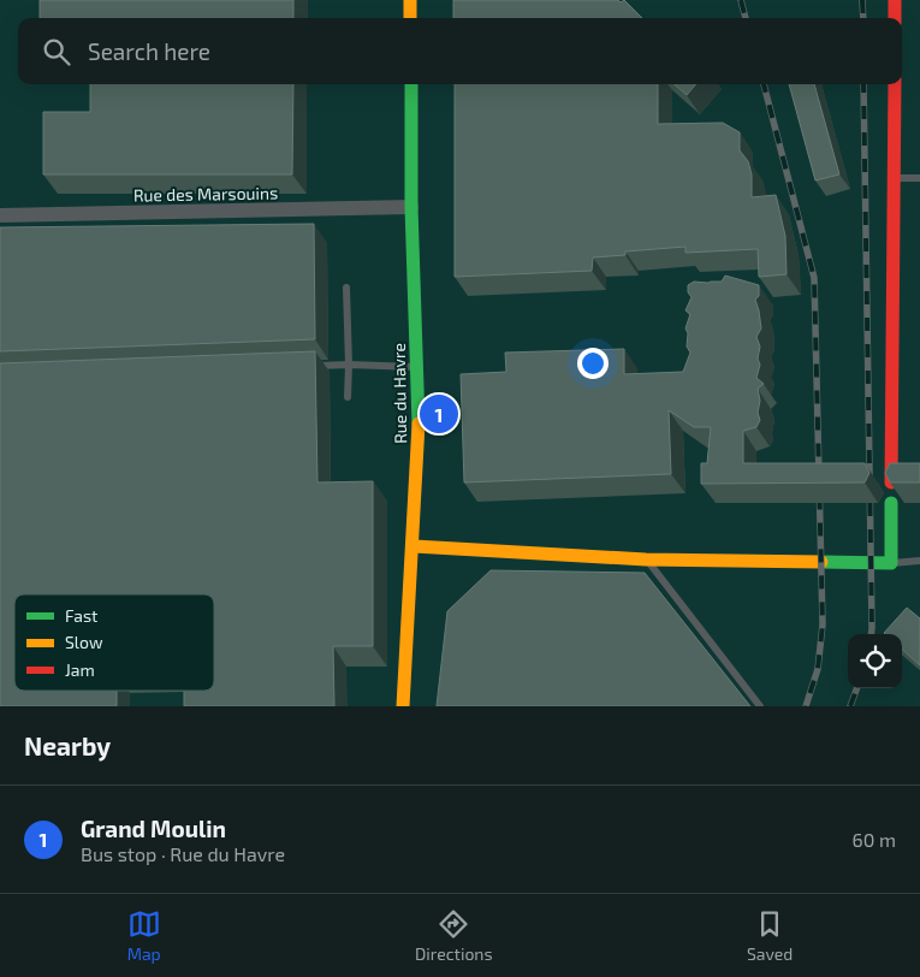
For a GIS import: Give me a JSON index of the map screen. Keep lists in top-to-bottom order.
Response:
{
  "streets": {
    "street": ["Rue des Marsouins", "Rue du Havre"]
  },
  "crossings": [
    ["Rue des Marsouins", "Rue du Havre"]
  ],
  "legend": ["Fast", "Slow", "Jam"],
  "page": {
    "search": "Search here",
    "pins": "1",
    "heading": "Nearby",
    "list": [
      {
        "mark": "1",
        "name": "Grand Moulin",
        "note": "Bus stop · Rue du Havre",
        "value": "60 m"
      }
    ],
    "nav": ["Map", "Directions", "Saved"]
  }
}
